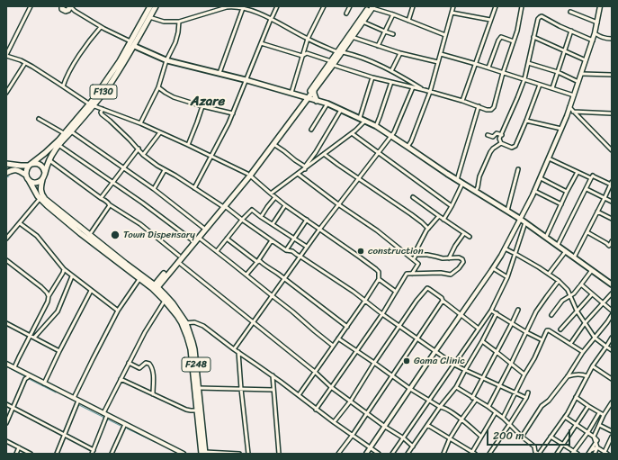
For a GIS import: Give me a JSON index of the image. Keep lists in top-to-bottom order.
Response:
{
  "streets": {
    "main road": ["F130", "F248"]
  },
  "crossings": [
    ["F130", "F248"]
  ],
  "districts": ["Azare"],
  "places": ["Town Dispensary", "construction", "Gama Clinic"],
  "scale_bar": "200 m"
}
